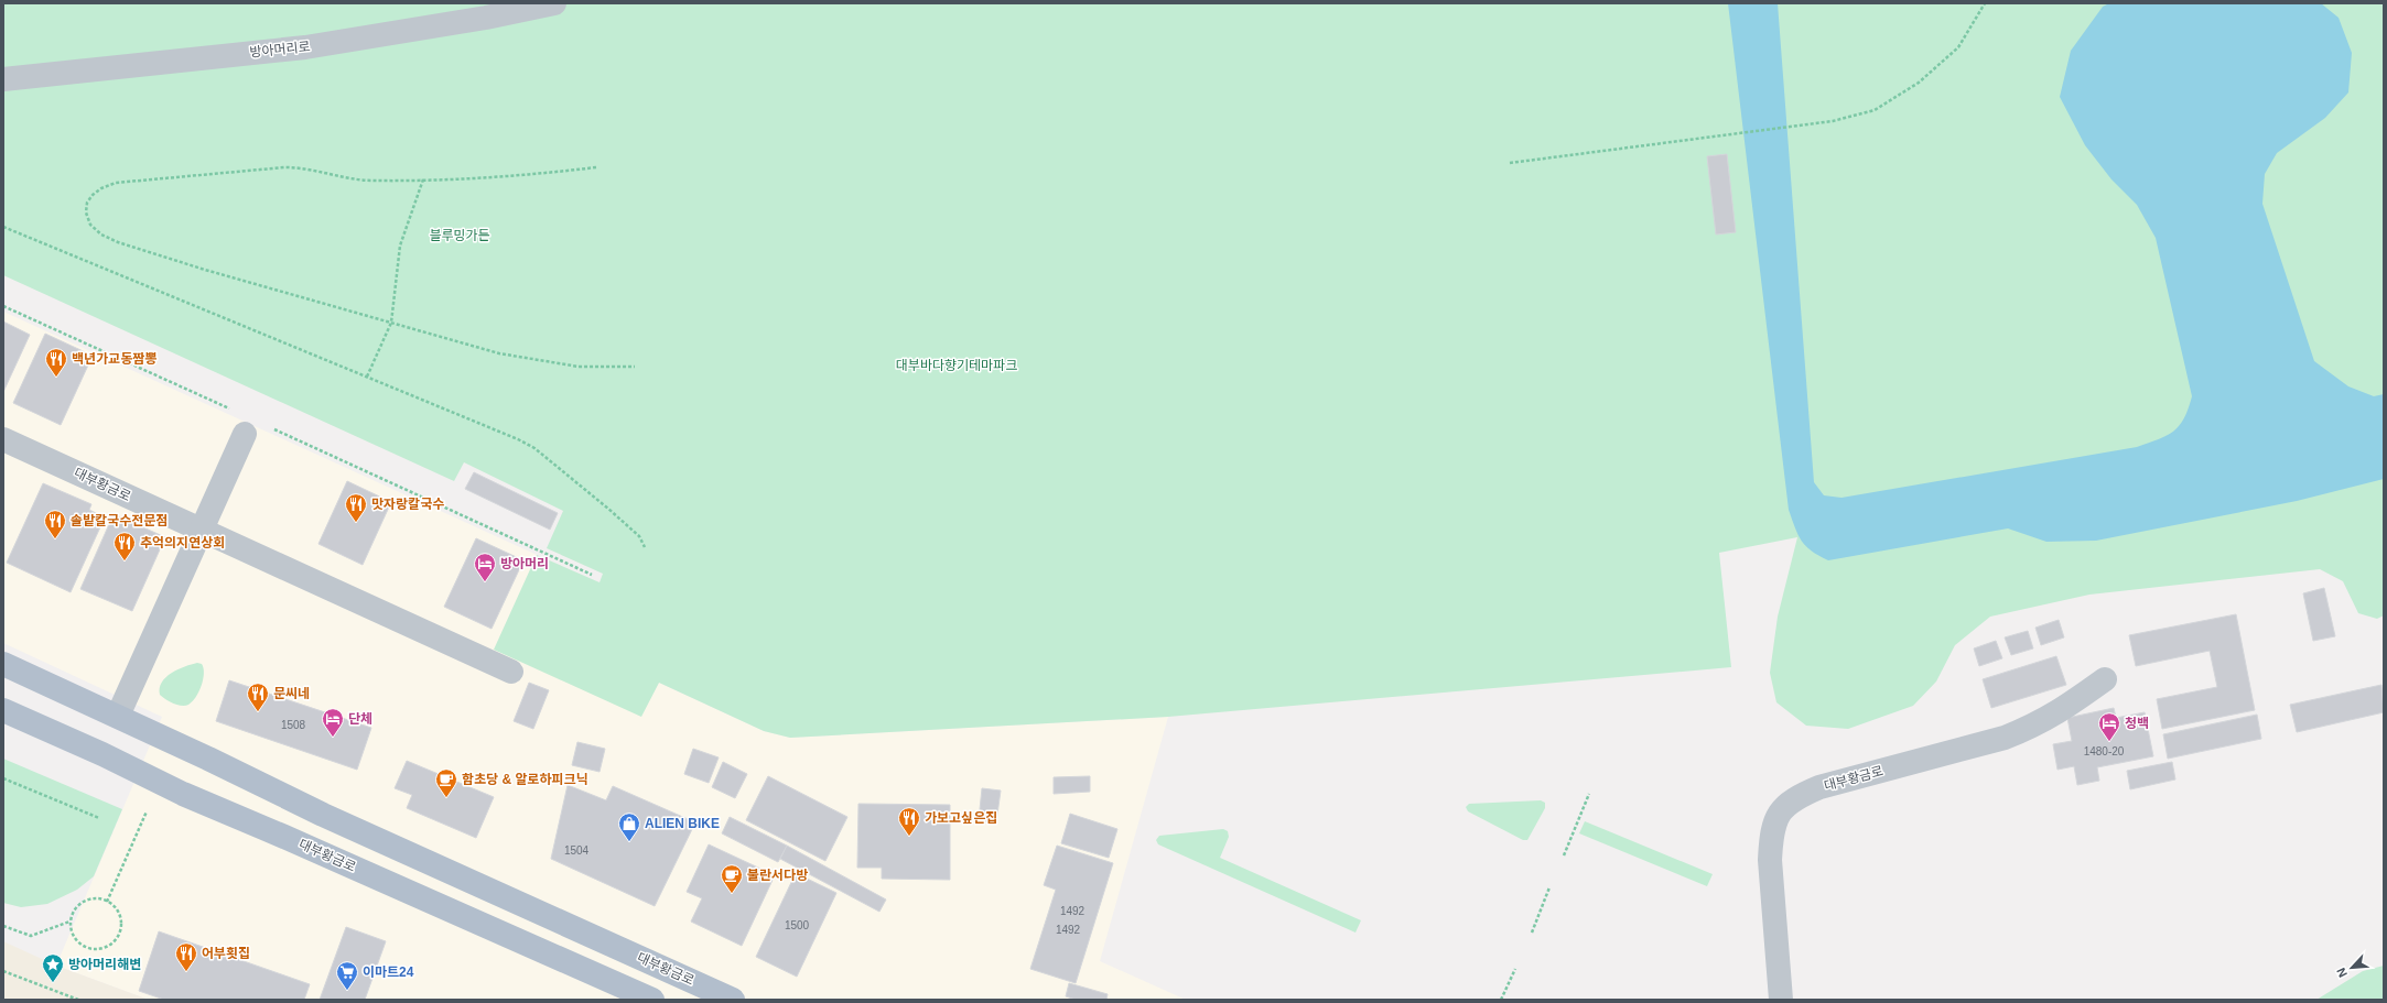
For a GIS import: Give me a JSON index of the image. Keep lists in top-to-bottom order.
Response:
{
  "streets": {
    "main road": ["대부황금로"],
    "street": ["방아머리로"]
  },
  "parks": ["블루밍가든", "대부바다향기테마파크"],
  "places": {
    "restaurant": [
      "백년가교동짬뽕",
      "맛자랑칼국수",
      "솔밭칼국수전문점",
      "추억의지연상회",
      "문씨네",
      "가보고싶은집",
      "어부횟집"
    ],
    "hotel": ["방아머리", "단체", "청백"],
    "cafe": ["함초당 & 알로하피크닉", "불란서다방"],
    "shop": ["ALIEN BIKE"],
    "place": ["방아머리해변"],
    "supermarket": ["이마트24"]
  },
  "house_numbers": [
    "1508",
    "1480-20",
    "1504",
    "1492",
    "1500",
    "1492"
  ],
  "north": "bottom left"
}
